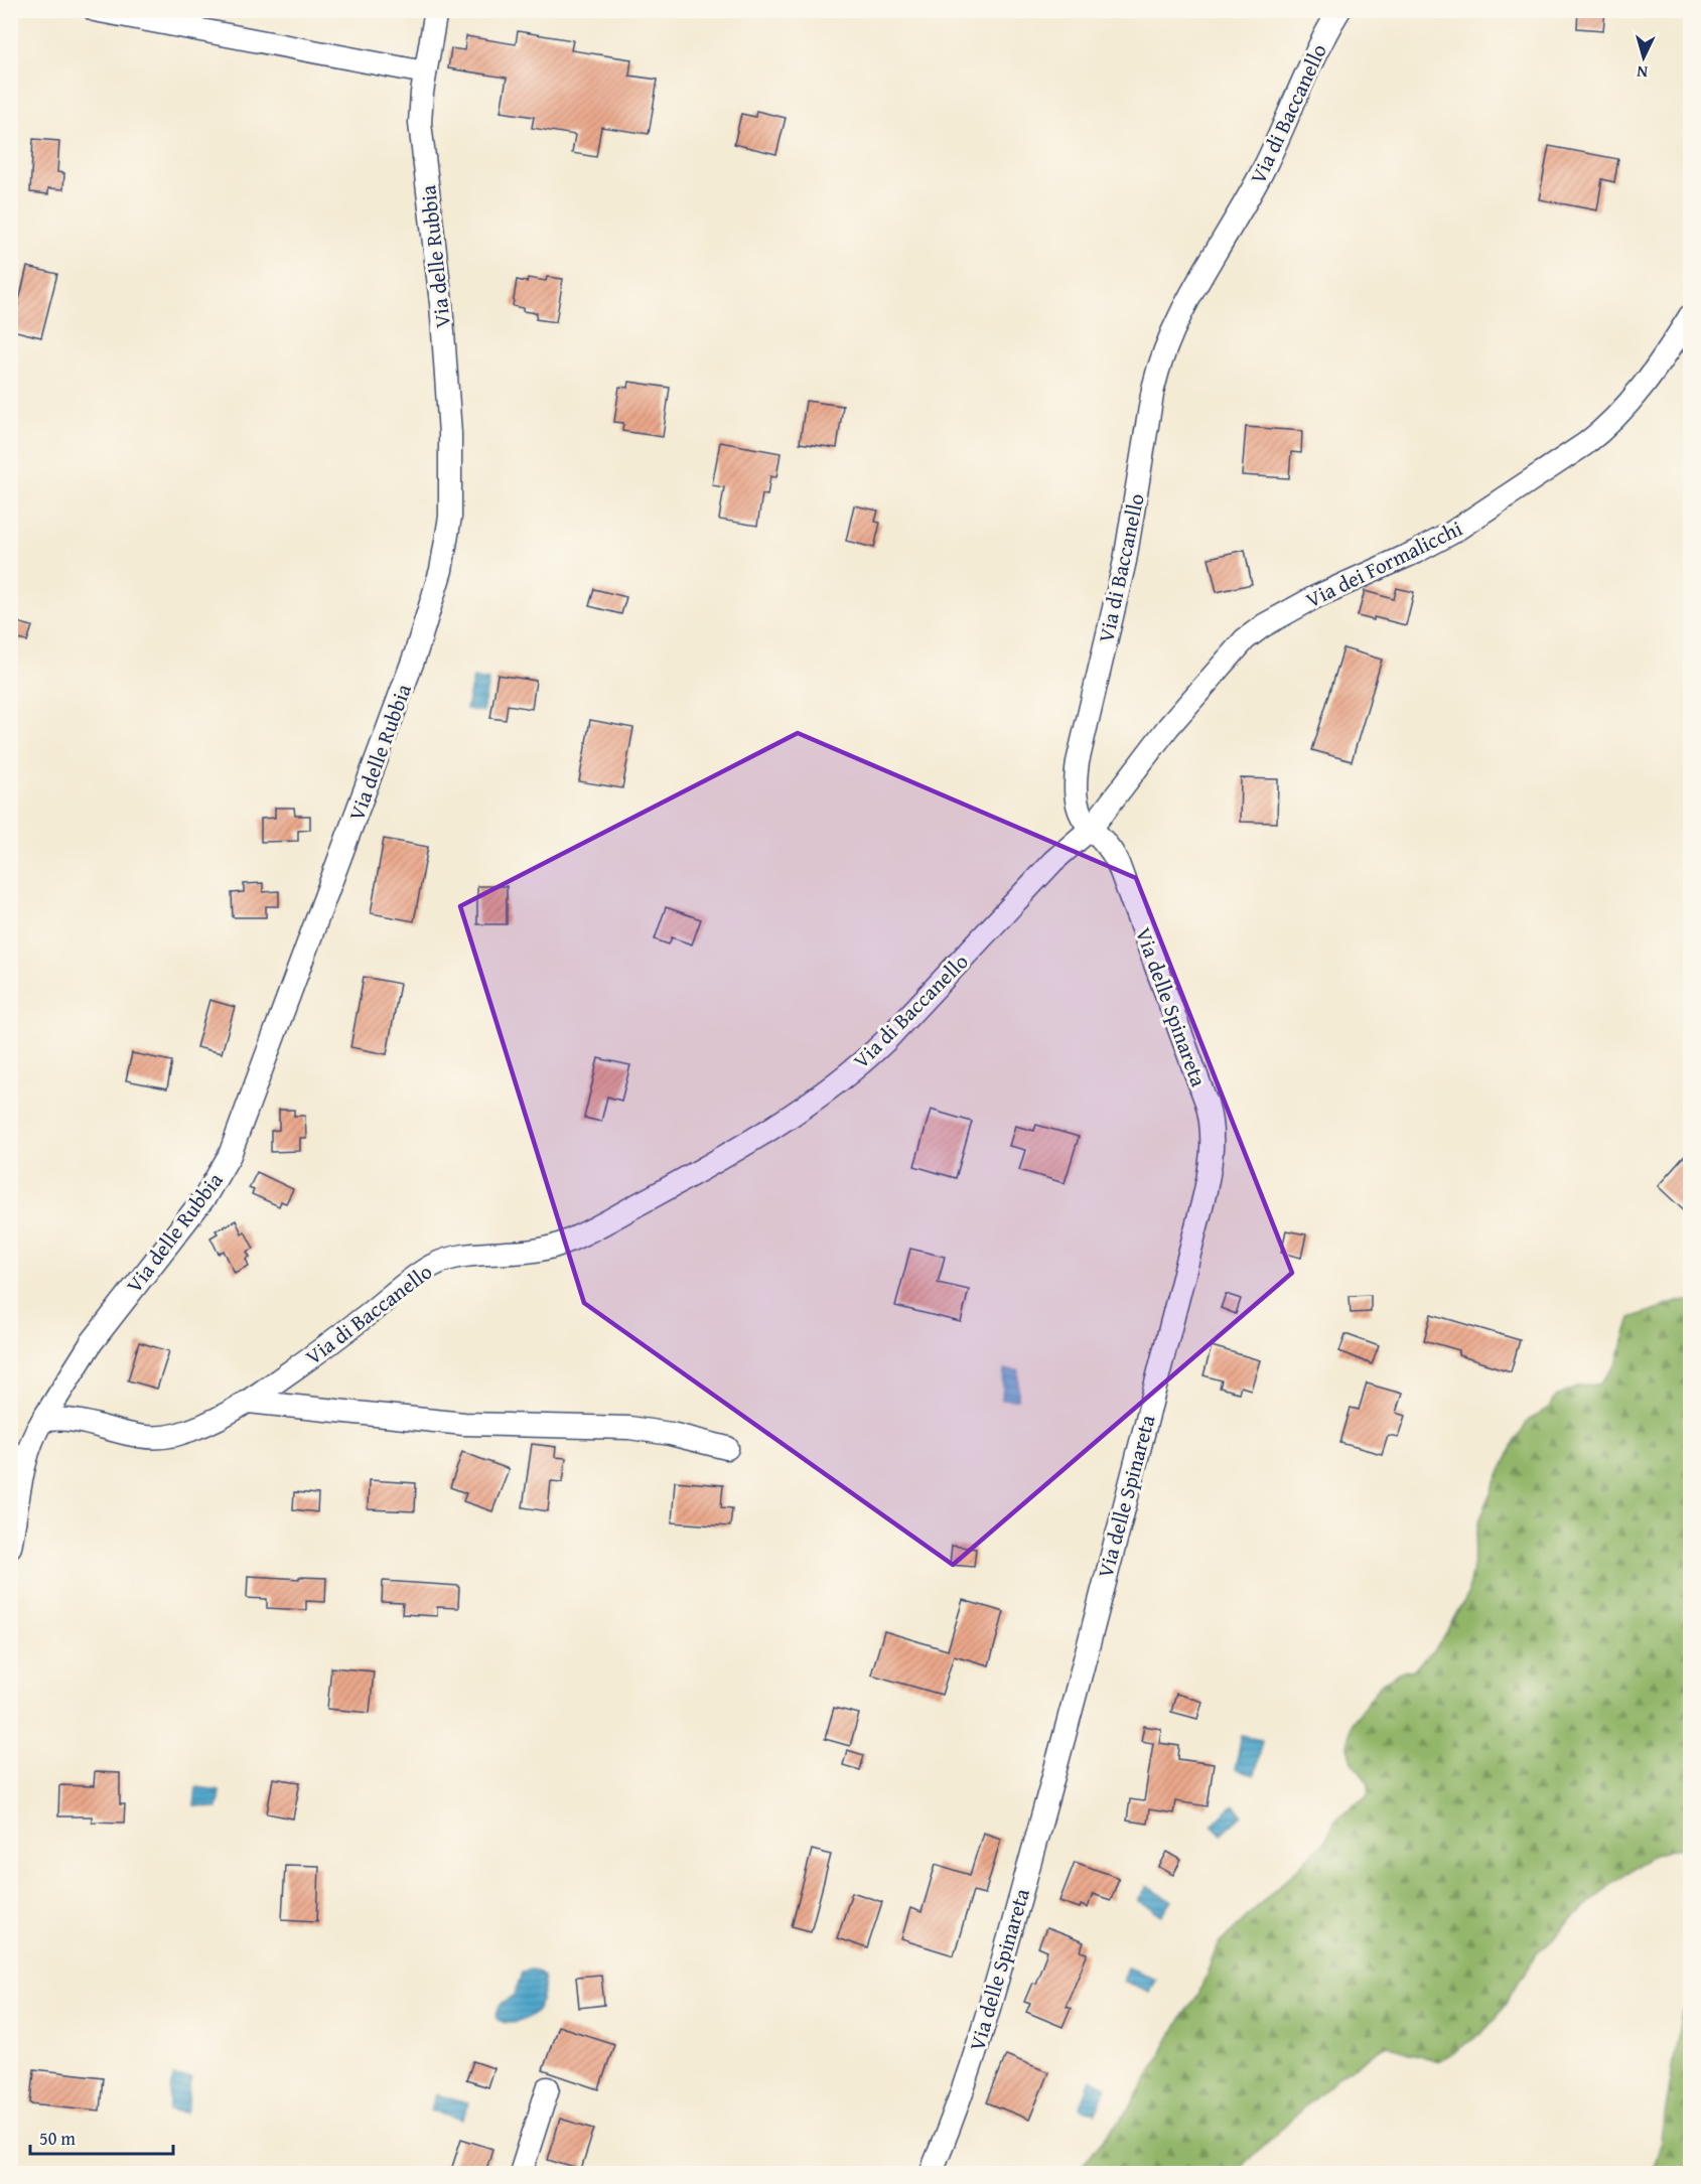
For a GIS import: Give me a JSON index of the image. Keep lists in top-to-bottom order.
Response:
{
  "streets": {
    "street": [
      "Via di Baccanello",
      "Via delle Rubbia",
      "Via dei Formalicchi",
      "Via delle Spinareta"
    ]
  },
  "crossings": [
    ["Via di Baccanello", "Via delle Rubbia"],
    ["Via di Baccanello", "Via dei Formalicchi"],
    ["Via di Baccanello", "Via delle Spinareta"],
    ["Via dei Formalicchi", "Via delle Spinareta"]
  ],
  "scale_bar": "50 m",
  "north": "bottom"
}
